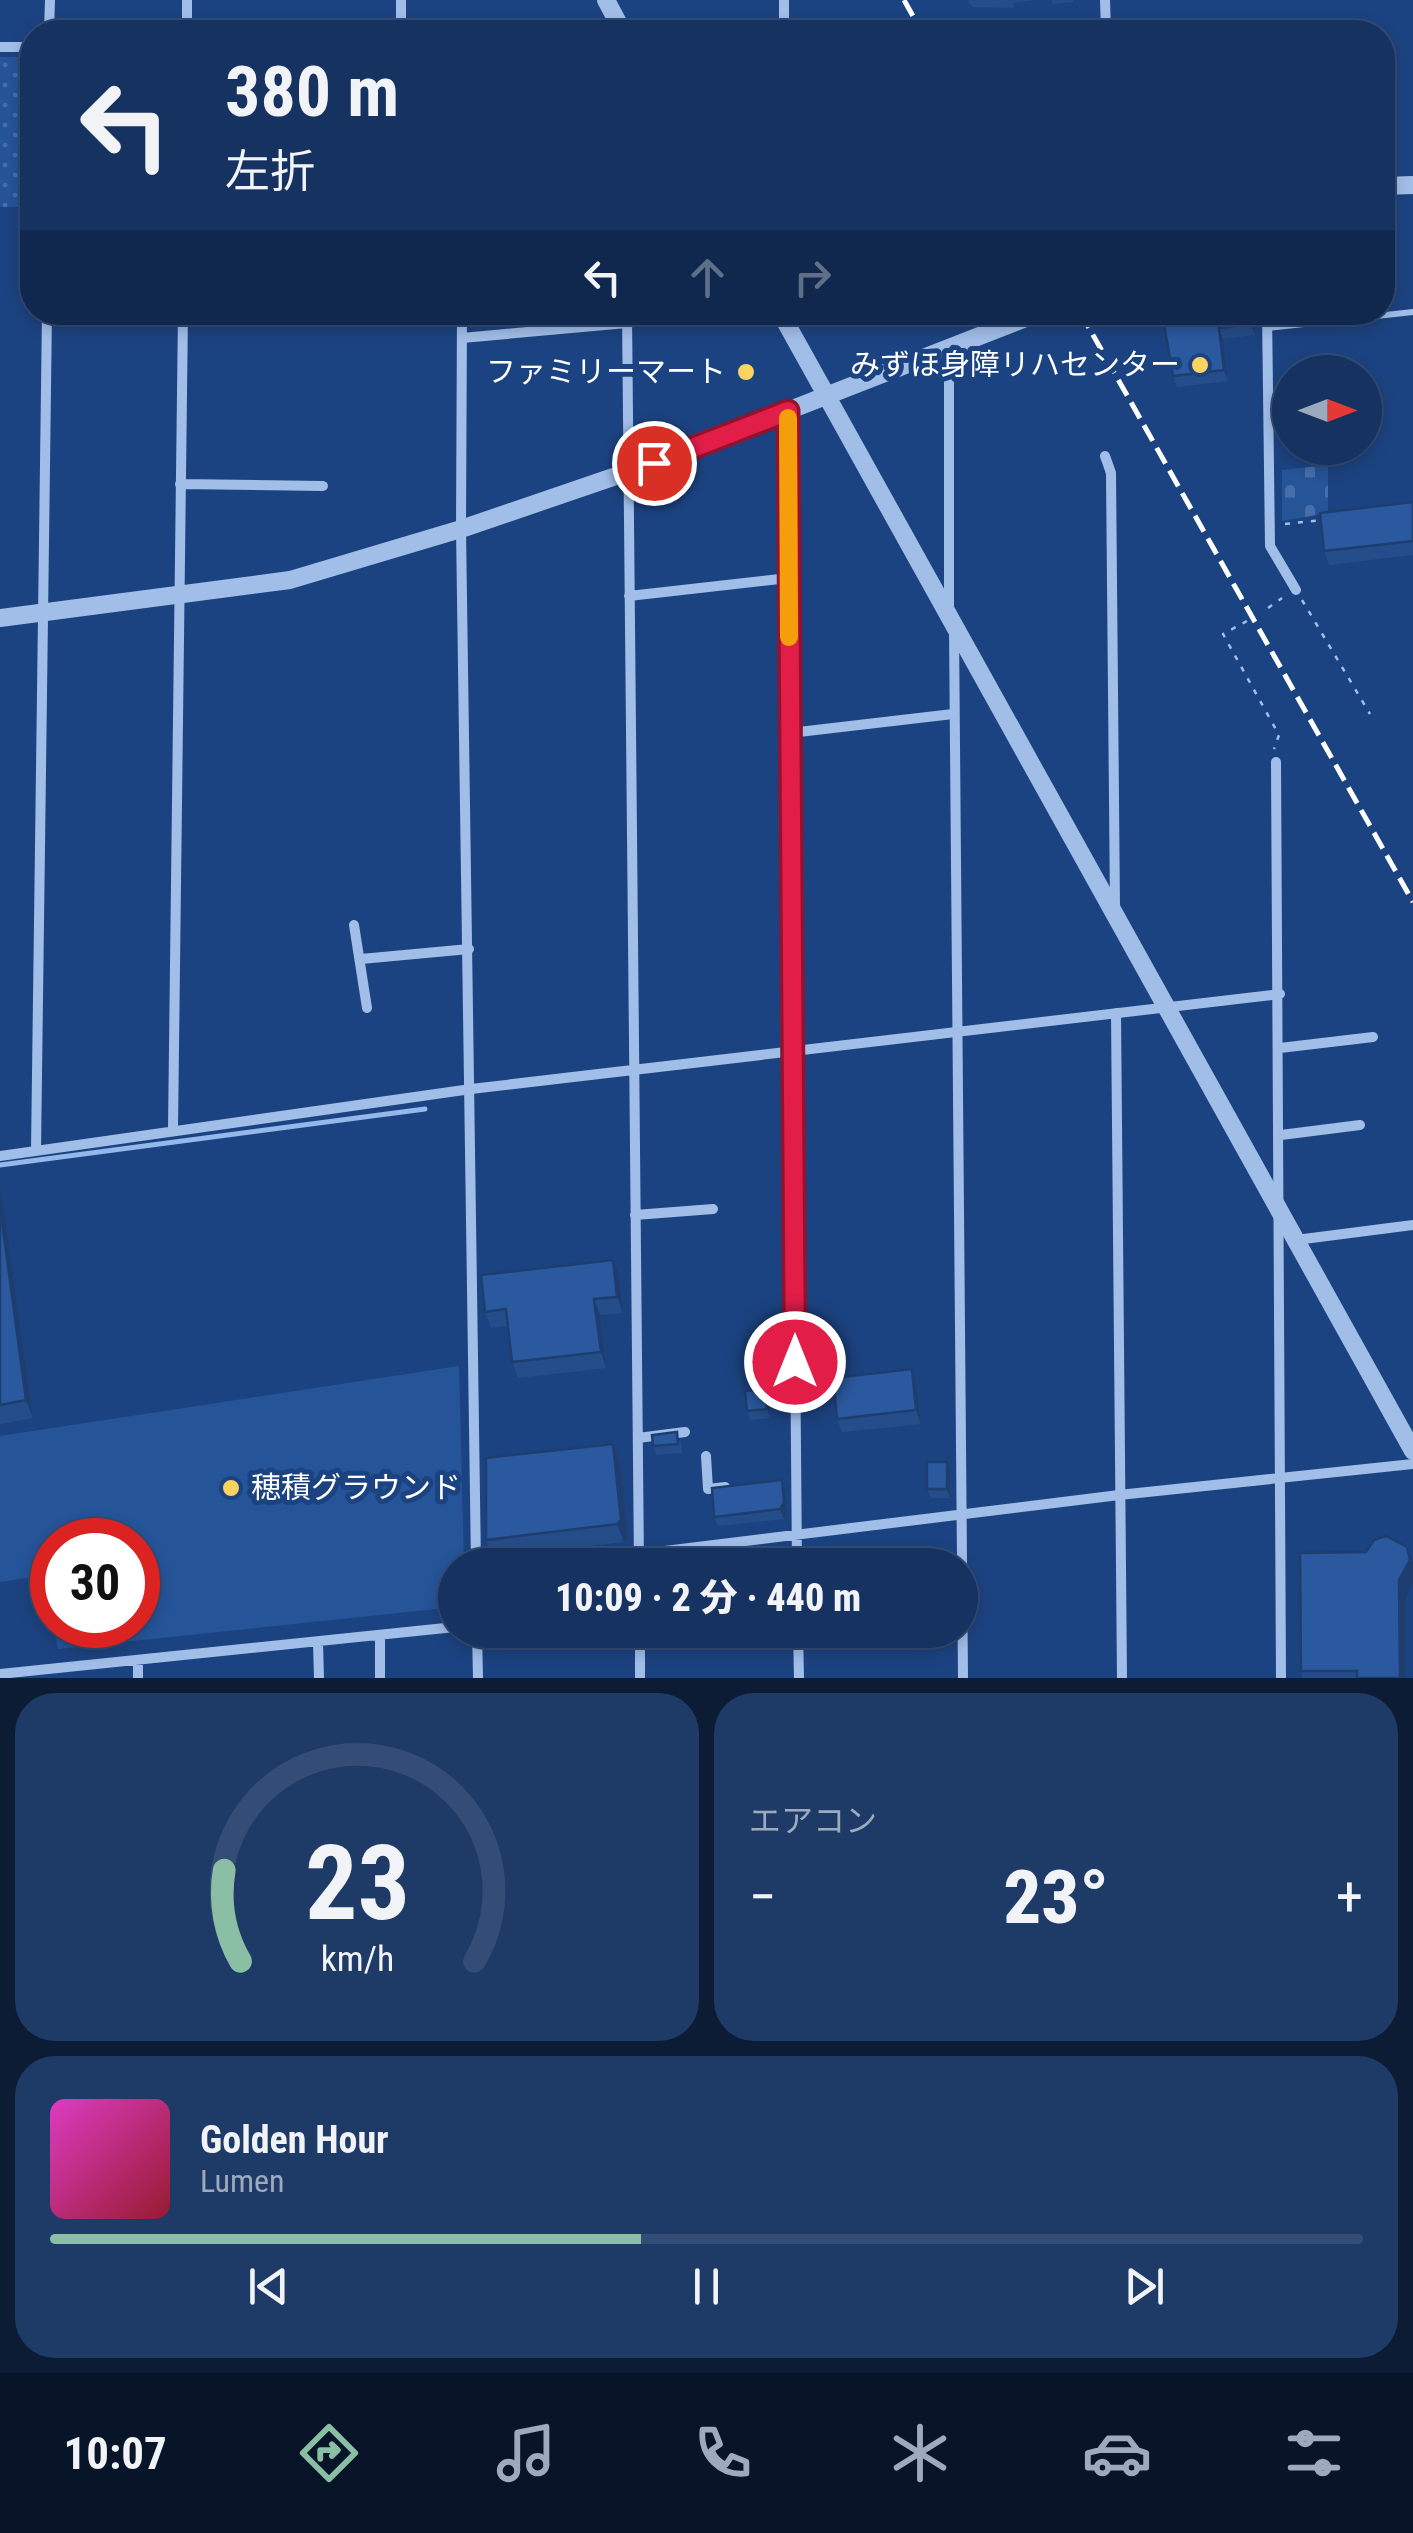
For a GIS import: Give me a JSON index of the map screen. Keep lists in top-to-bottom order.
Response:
{
  "places": ["みずほ身障リハセンター", "ファミリーマート", "穂積グラウンド"],
  "north": "right",
  "page": {
    "turn": ["380 m", "左折"],
    "limit": "30",
    "trip": "10:09 · 2 分 · 440 m",
    "tile": "エアコン",
    "heat": ["−", "23°", "+"],
    "song": ["Golden Hour", "Lumen"],
    "tabs": "10:07",
    "gauge": ["23", "km/h"]
  }
}
